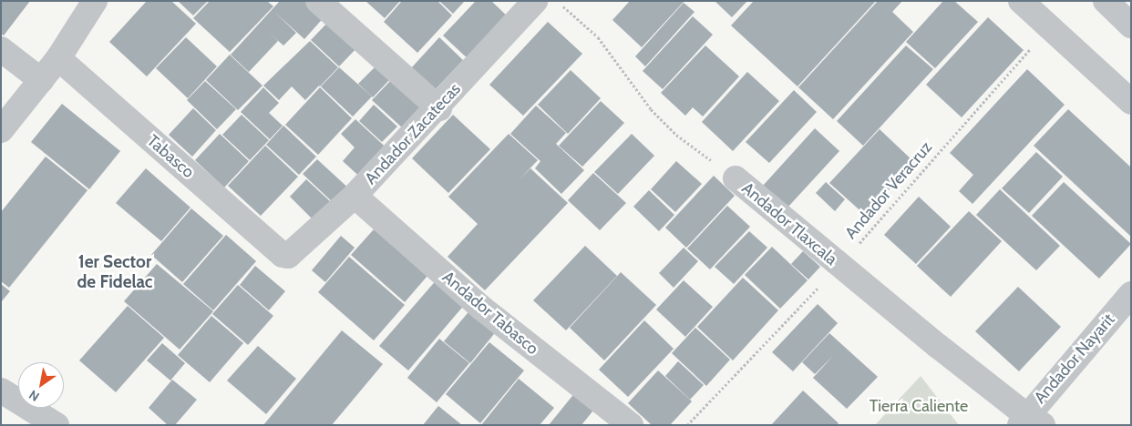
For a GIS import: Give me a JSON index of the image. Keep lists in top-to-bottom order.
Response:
{
  "streets": {
    "street": [
      "Andador Zacatecas",
      "Tabasco",
      "Andador Tlaxcala",
      "Andador Tabasco",
      "Andador Nayarit"
    ],
    "path": ["Andador Veracruz"]
  },
  "crossings": [
    ["Andador Zacatecas", "Tabasco"],
    ["Andador Zacatecas", "Andador Tabasco"],
    ["Andador Veracruz", "Andador Tlaxcala"],
    ["Andador Tlaxcala", "Andador Nayarit"]
  ],
  "districts": ["1er Sector de Fidelac"],
  "parks": ["Tierra Caliente"],
  "north": "bottom left"
}
